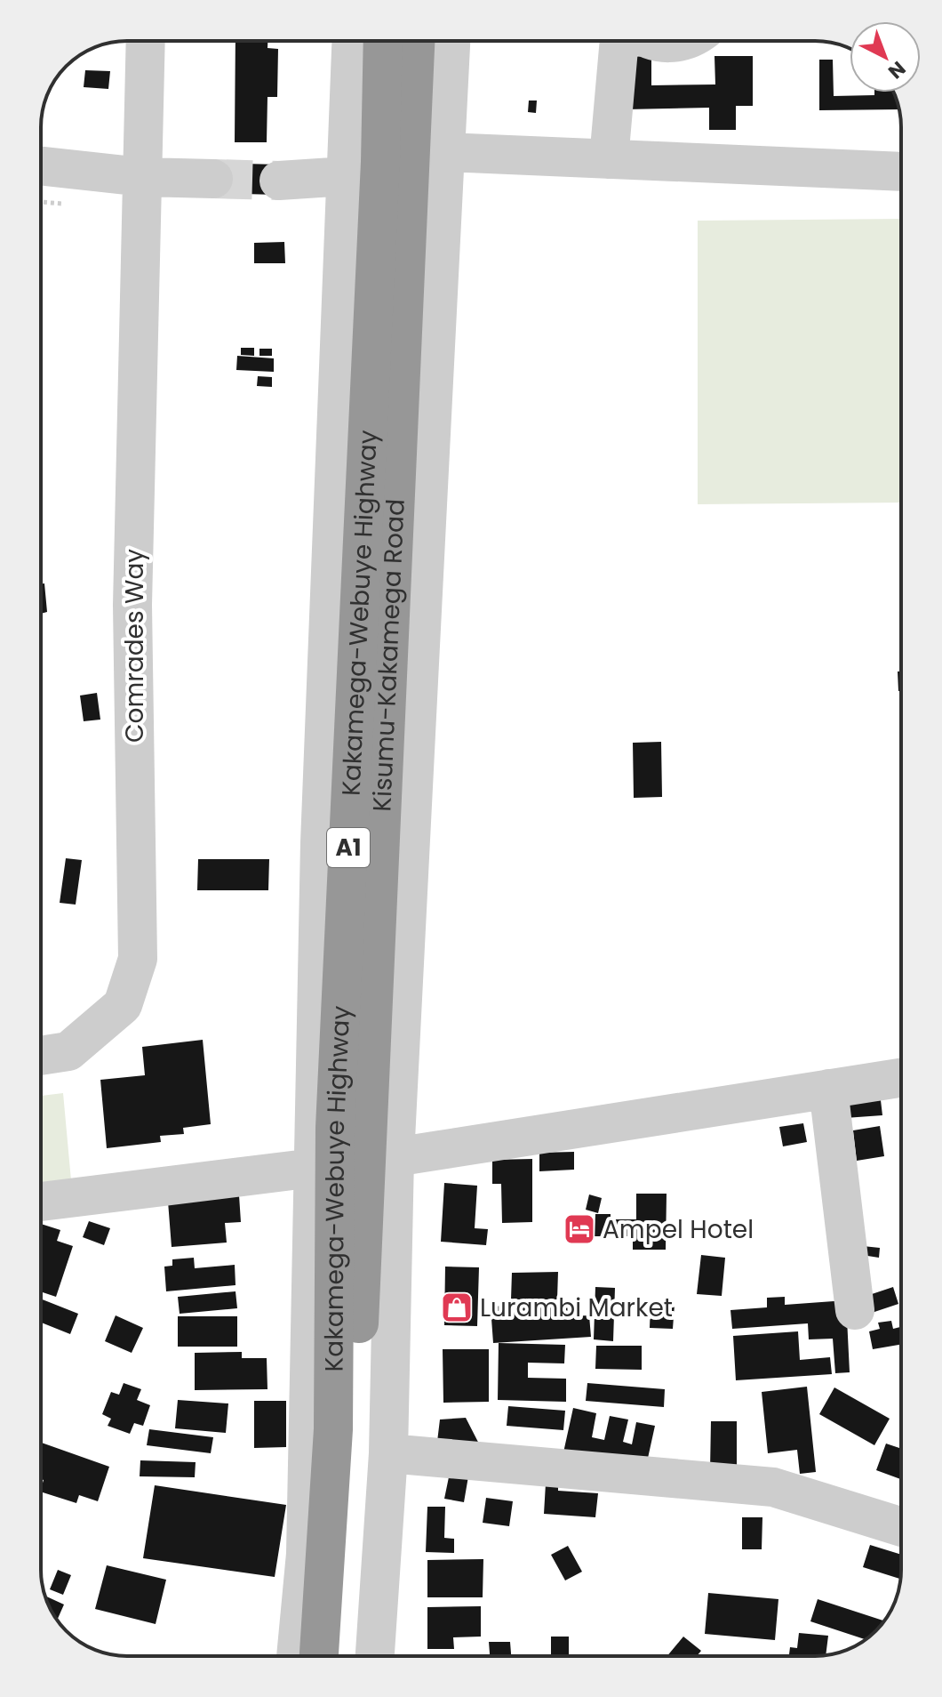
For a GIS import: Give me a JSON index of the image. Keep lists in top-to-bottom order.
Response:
{
  "streets": {
    "highway": ["Kakamega-Webuye Highway", "Kisumu-Kakamega Road", "A1"],
    "street": ["Comrades Way"]
  },
  "places": {
    "hotel": ["Ampel Hotel"],
    "shop": ["Lurambi Market"]
  },
  "north": "bottom right"
}
